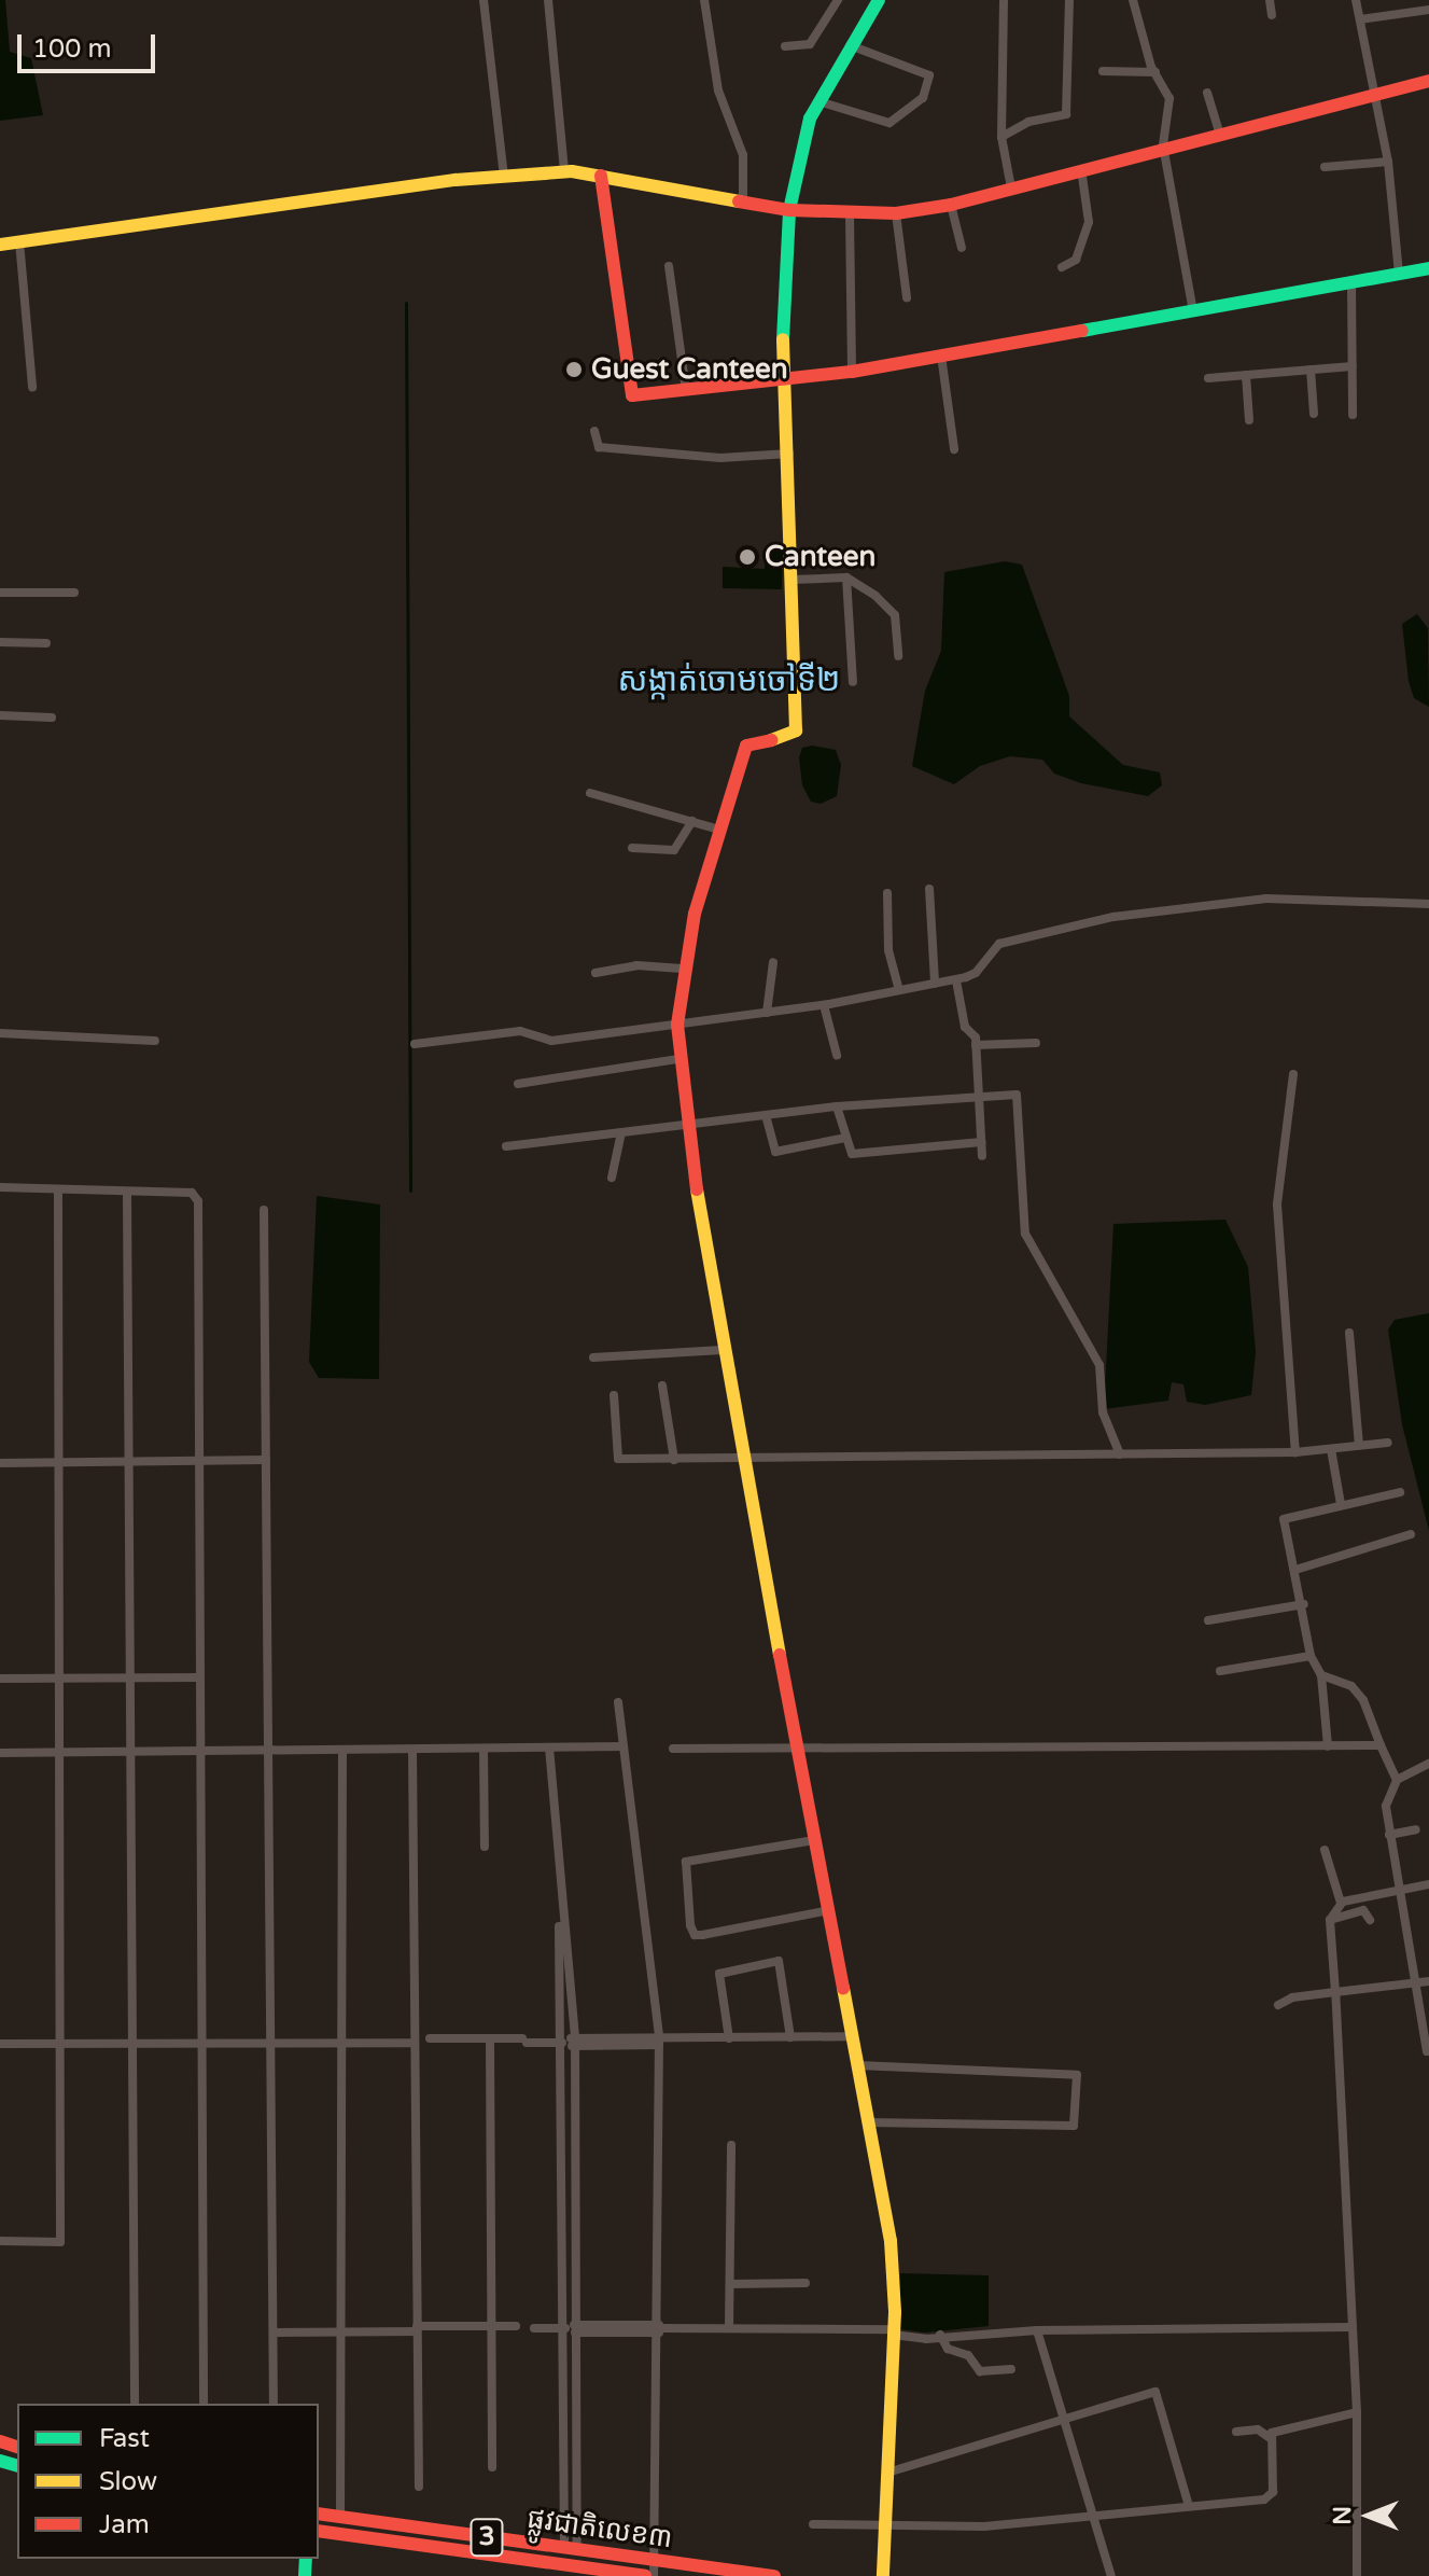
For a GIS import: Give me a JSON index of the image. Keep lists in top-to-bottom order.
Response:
{
  "streets": {
    "main road": ["ផ្លូវជាតិលេខ៣", "3"]
  },
  "districts": ["សង្កាត់ចោមចៅទី២"],
  "places": ["Guest Canteen", "Canteen"],
  "legend": ["Fast", "Slow", "Jam"],
  "scale_bar": "100 m",
  "north": "left"
}
